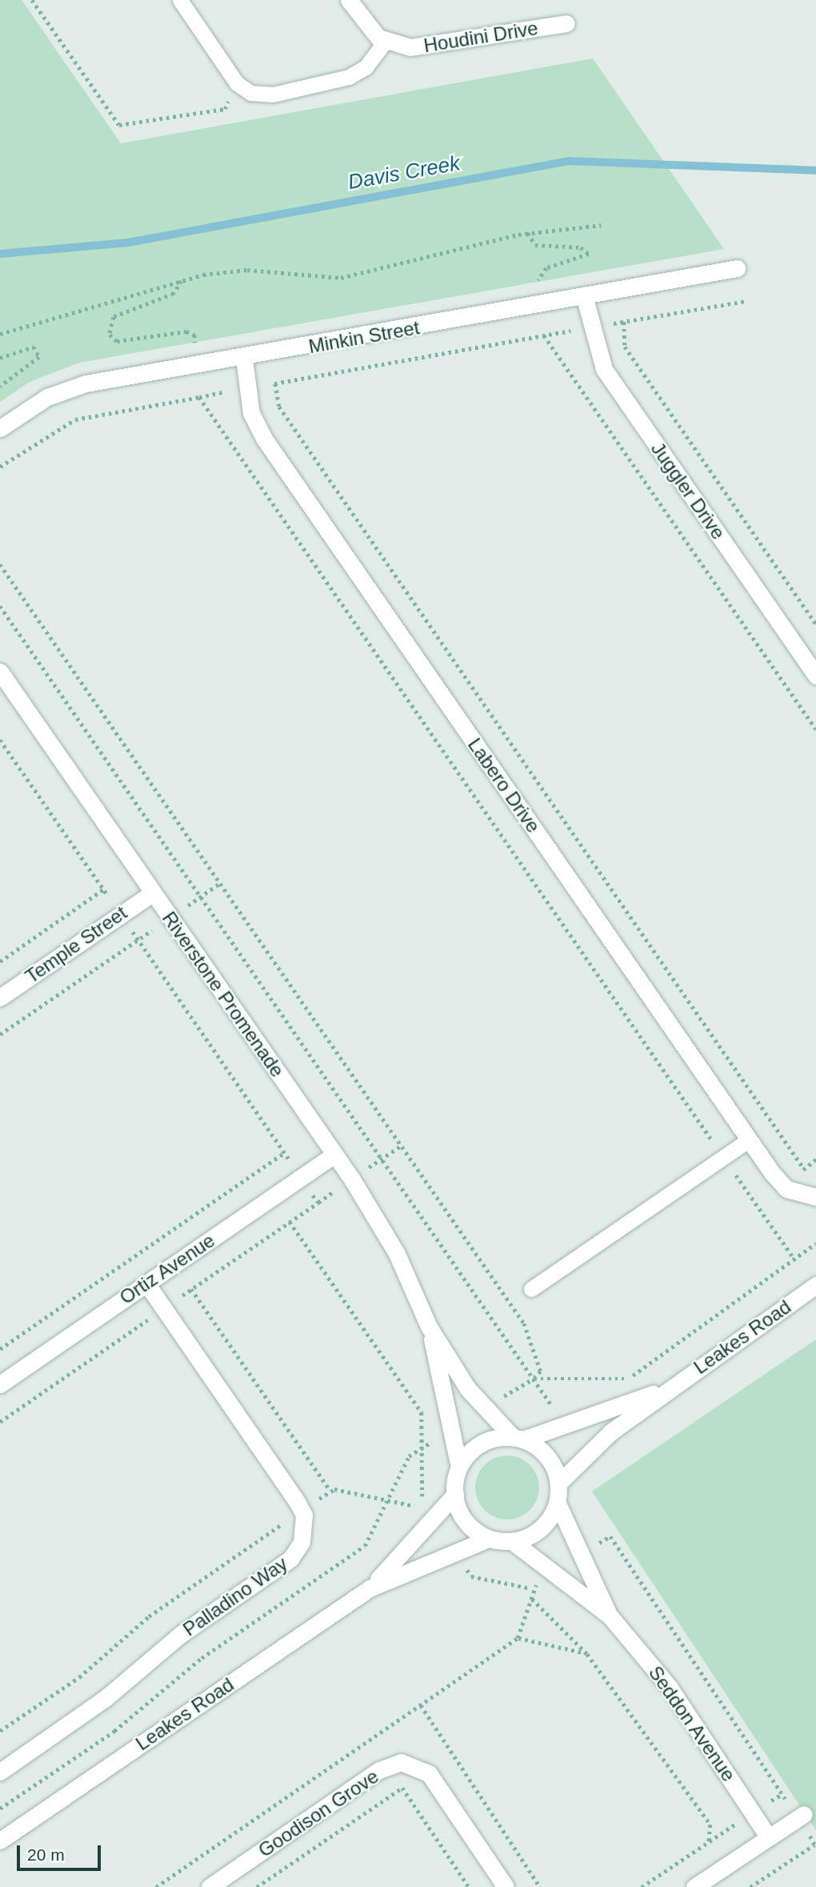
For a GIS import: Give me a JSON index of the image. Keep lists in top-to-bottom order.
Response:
{
  "streets": {
    "street": [
      "Houdini Drive",
      "Minkin Street",
      "Juggler Drive",
      "Labero Drive",
      "Temple Street",
      "Riverstone Promenade",
      "Ortiz Avenue",
      "Leakes Road",
      "Palladino Way",
      "Seddon Avenue",
      "Goodison Grove"
    ]
  },
  "crossings": [
    ["Minkin Street", "Juggler Drive"],
    ["Minkin Street", "Labero Drive"],
    ["Temple Street", "Riverstone Promenade"],
    ["Riverstone Promenade", "Ortiz Avenue"],
    ["Riverstone Promenade", "Leakes Road"],
    ["Riverstone Promenade", "Seddon Avenue"],
    ["Leakes Road", "Seddon Avenue"]
  ],
  "water": ["Davis Creek"],
  "scale_bar": "20 m"
}
